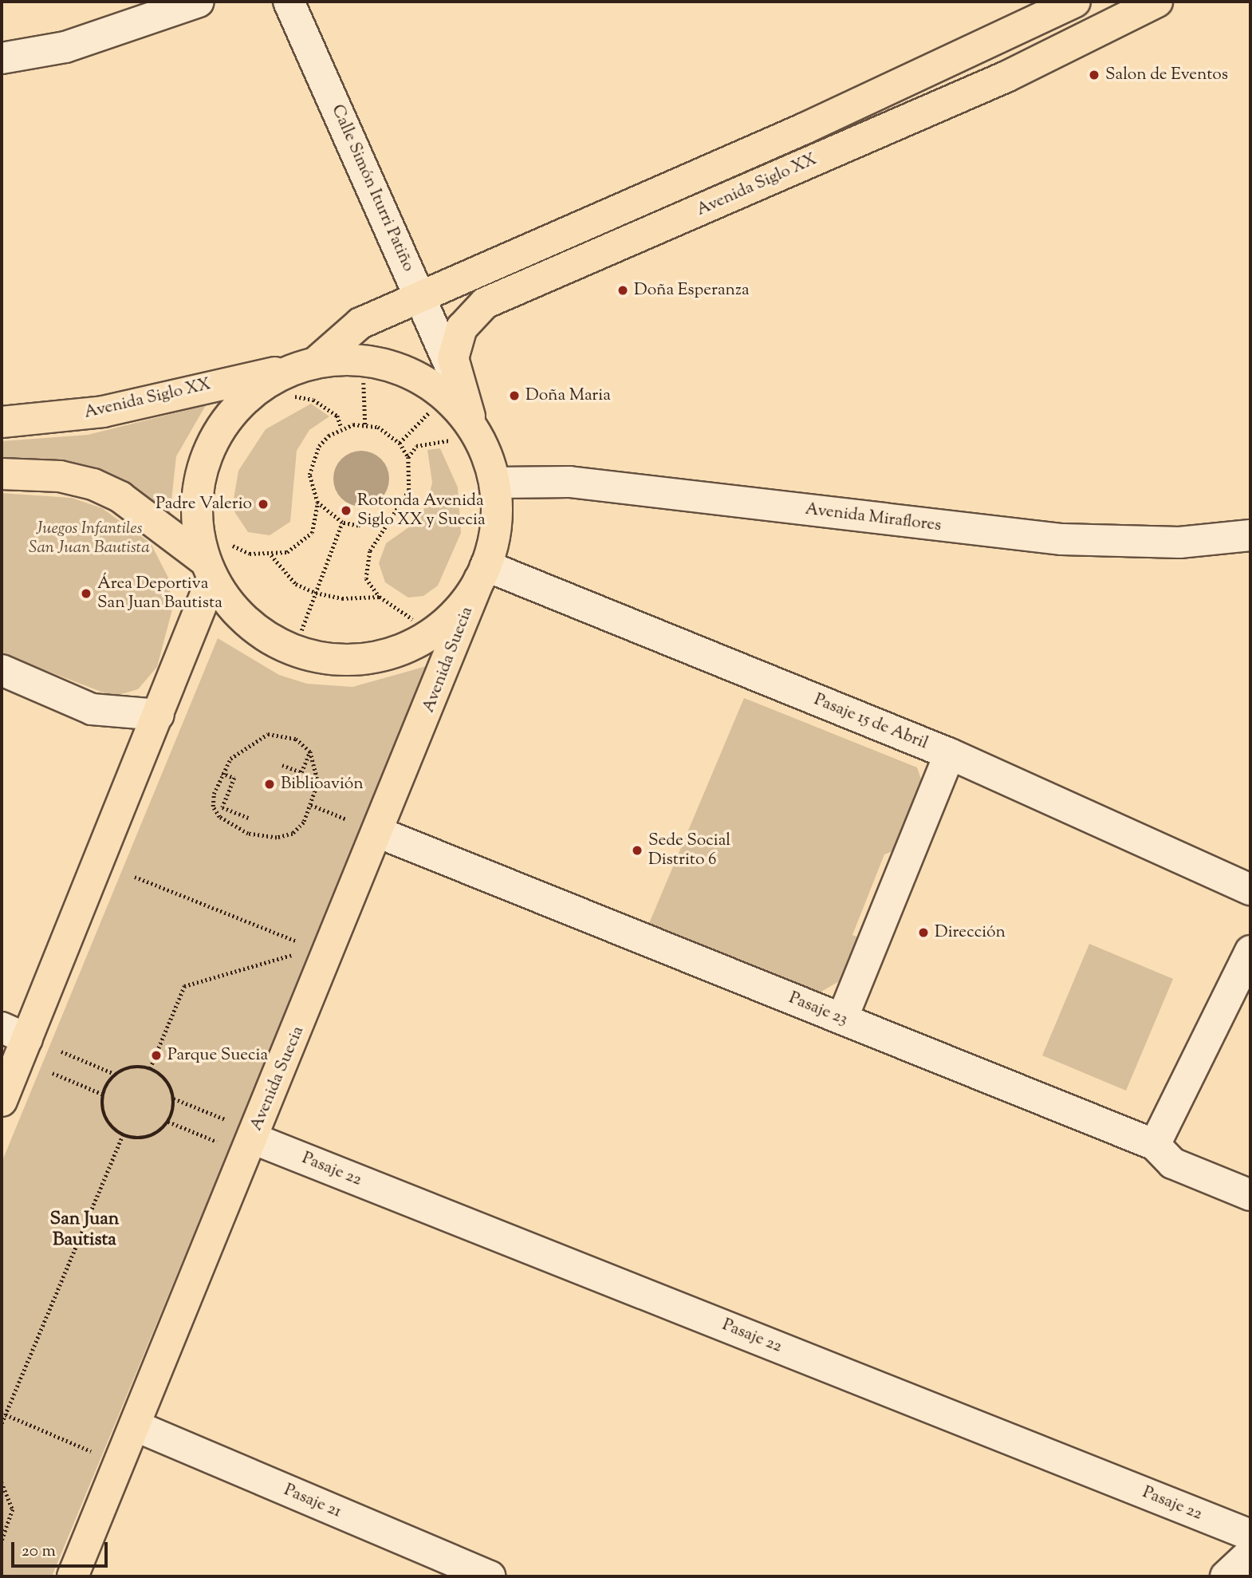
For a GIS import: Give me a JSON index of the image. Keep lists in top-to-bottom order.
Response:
{
  "streets": {
    "main road": ["Avenida Siglo XX", "Avenida Suecia"],
    "street": [
      "Calle Simón Iturri Patiño",
      "Avenida Miraflores",
      "Pasaje 15 de Abril",
      "Pasaje 23",
      "Pasaje 22",
      "Pasaje 21"
    ]
  },
  "crossings": [
    ["Avenida Siglo XX", "Calle Simón Iturri Patiño"],
    ["Avenida Suecia", "Pasaje 15 de Abril"],
    ["Avenida Suecia", "Pasaje 23"],
    ["Avenida Suecia", "Pasaje 22"],
    ["Avenida Suecia", "Pasaje 21"]
  ],
  "districts": ["San Juan Bautista"],
  "parks": ["Juegos Infantiles San Juan Bautista"],
  "places": [
    "Salon de Eventos",
    "Doña Esperanza",
    "Doña Maria",
    "Padre Valerio",
    "Rotonda Avenida Siglo XX y Suecia",
    "Área Deportiva San Juan Bautista",
    "Biblioavión",
    "Sede Social Distrito 6",
    "Dirección",
    "Parque Suecia"
  ],
  "scale_bar": "20 m"
}
